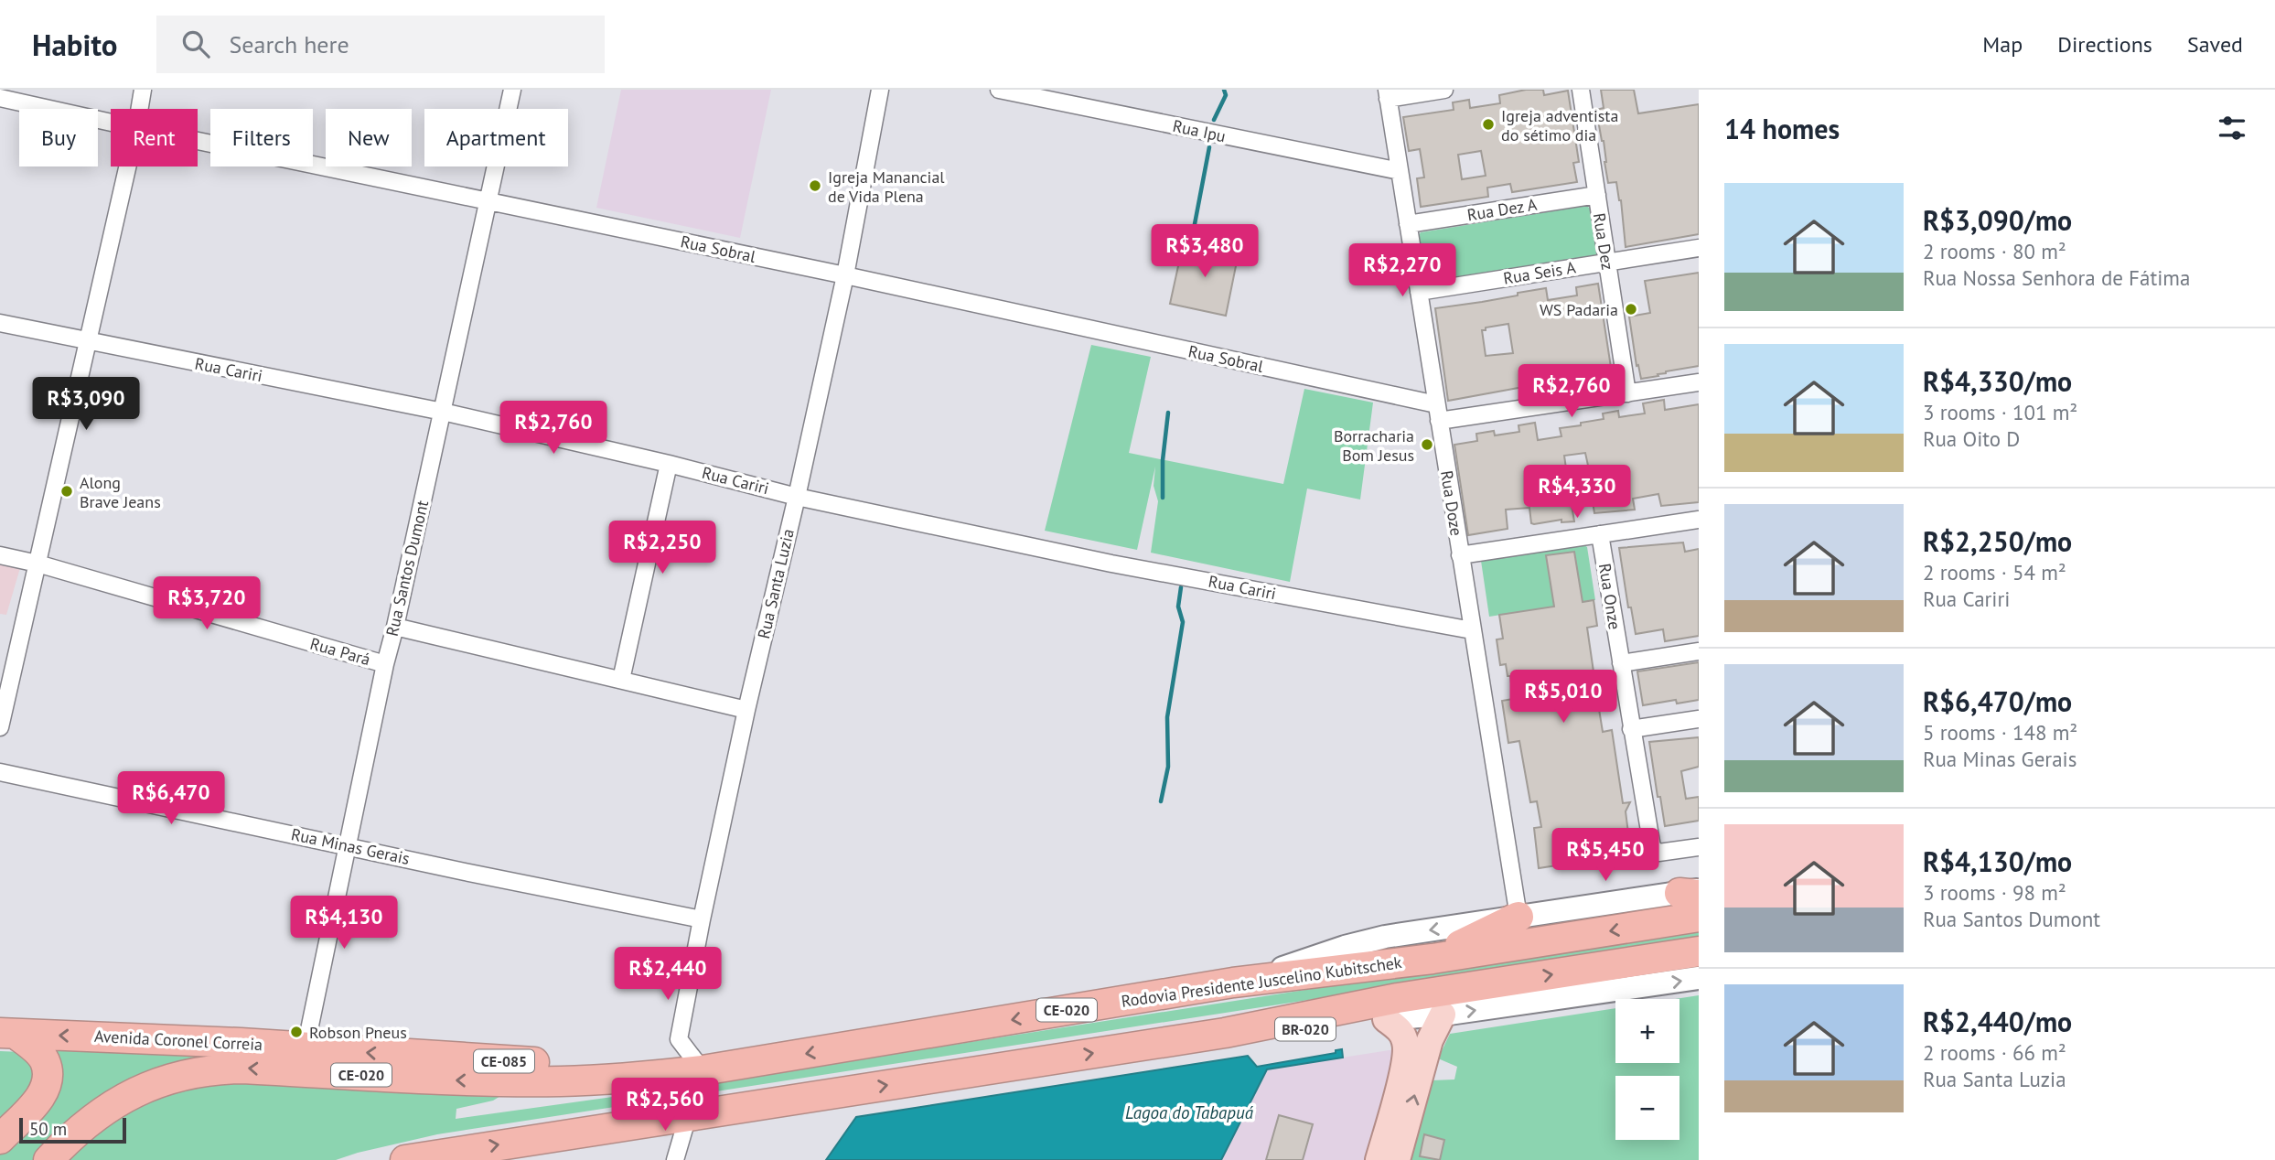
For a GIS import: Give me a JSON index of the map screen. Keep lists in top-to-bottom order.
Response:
{
  "streets": {
    "highway": [
      "Rodovia Presidente Juscelino Kubitschek",
      "CE-020",
      "BR-020",
      "Avenida Coronel Correia",
      "CE-085"
    ],
    "street": [
      "Rua Ipu",
      "Rua Dez A",
      "Rua Dez",
      "Rua Sobral",
      "Rua Seis A",
      "Rua Cariri",
      "Rua Doze",
      "Rua Santos Dumont",
      "Rua Santa Luzia",
      "Rua Onze",
      "Rua Pará",
      "Rua Minas Gerais"
    ]
  },
  "crossings": [
    ["Rua Ipu", "Rua Doze"],
    ["Rua Dez A", "Rua Dez"],
    ["Rua Dez A", "Rua Doze"],
    ["Rua Dez", "Rua Seis A"],
    ["Rua Sobral", "Rua Doze"],
    ["Rua Sobral", "Rua Santos Dumont"],
    ["Rua Sobral", "Rua Santa Luzia"],
    ["Rua Seis A", "Rua Doze"],
    ["Rua Cariri", "Rua Doze"],
    ["Rua Cariri", "Rua Santos Dumont"],
    ["Rua Cariri", "Rua Santa Luzia"],
    ["Rua Santos Dumont", "Rua Pará"],
    ["Rua Santos Dumont", "Rua Minas Gerais"],
    ["Rua Santos Dumont", "Avenida Coronel Correia"],
    ["Rua Santa Luzia", "Rua Minas Gerais"],
    ["Rua Santa Luzia", "Rodovia Presidente Juscelino Kubitschek"],
    ["Rua Santa Luzia", "Avenida Coronel Correia"],
    ["Rodovia Presidente Juscelino Kubitschek", "Avenida Coronel Correia"]
  ],
  "water": ["Lagoa do Tabapuá"],
  "places": [
    "Igreja adventista do sétimo dia",
    "Igreja Manancial de Vida Plena",
    "WS Padaria",
    "Borracharia Bom Jesus",
    "Along Brave Jeans",
    "Robson Pneus"
  ],
  "scale_bar": "50 m",
  "page": {
    "header": "Habito",
    "search": "Search here",
    "nav": ["Map", "Directions", "Saved"],
    "heading": "14 homes",
    "chip": [
      "Buy",
      "Rent",
      "Filters",
      "New",
      "Apartment"
    ],
    "list": [
      {
        "name": "R$3,090/mo",
        "note": "2 rooms · 80 m² · Rua Nossa Senhora de Fátima"
      },
      {
        "name": "R$4,330/mo",
        "note": "3 rooms · 101 m² · Rua Oito D"
      },
      {
        "name": "R$2,250/mo",
        "note": "2 rooms · 54 m² · Rua Cariri"
      },
      {
        "name": "R$6,470/mo",
        "note": "5 rooms · 148 m² · Rua Minas Gerais"
      },
      {
        "name": "R$4,130/mo",
        "note": "3 rooms · 98 m² · Rua Santos Dumont"
      },
      {
        "name": "R$2,440/mo",
        "note": "2 rooms · 66 m² · Rua Santa Luzia"
      }
    ],
    "price": [
      "R$3,480",
      "R$2,270",
      "R$2,760",
      "R$3,090",
      "R$2,760",
      "R$4,330",
      "R$2,250",
      "R$3,720",
      "R$5,010",
      "R$6,470",
      "R$5,450",
      "R$4,130",
      "R$2,440",
      "R$2,560"
    ],
    "map_buttons": ["+", "−"],
    "scale": "50 m"
  }
}
